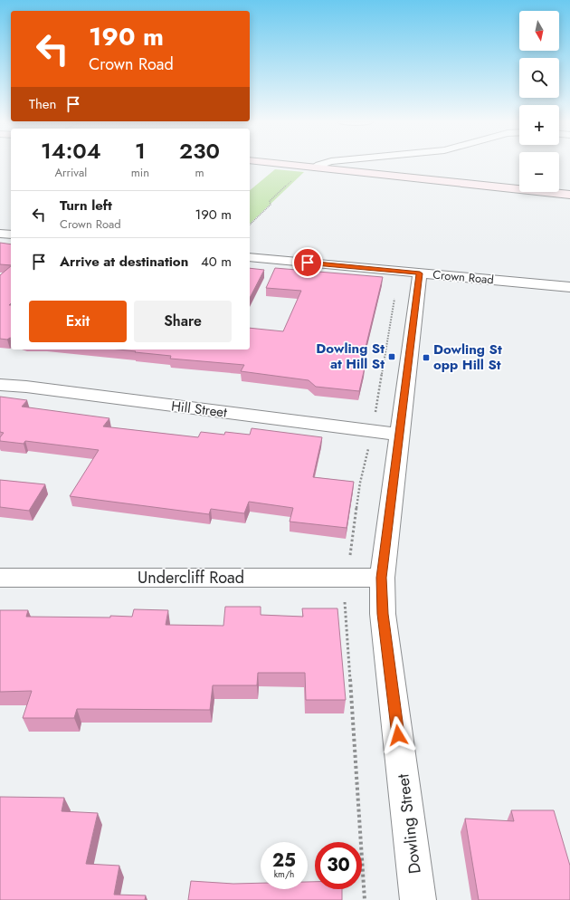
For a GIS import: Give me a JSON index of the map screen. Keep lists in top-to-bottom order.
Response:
{
  "streets": {
    "street": [
      "Crown Road",
      "Hill Street",
      "Undercliff Road",
      "Dowling Street"
    ]
  },
  "crossings": [
    ["Crown Road", "Dowling Street"],
    ["Hill Street", "Dowling Street"],
    ["Undercliff Road", "Dowling Street"]
  ],
  "places": {
    "transit": ["Dowling St at Hill St", "Dowling St opp Hill St"]
  },
  "north": "bottom",
  "page": {
    "map_buttons": ["+", "−"],
    "turn": ["190 m", "Crown Road"],
    "then": "Then",
    "eta": [
      "14:04",
      "Arrival",
      "1",
      "min",
      "230",
      "m"
    ],
    "list": [
      {
        "name": "Turn left",
        "note": "Crown Road",
        "value": "190 m"
      },
      {
        "name": "Arrive at destination",
        "value": "40 m"
      }
    ],
    "buttons": ["Exit", "Share"],
    "speed": "25 km/h",
    "limit": "30"
  }
}
